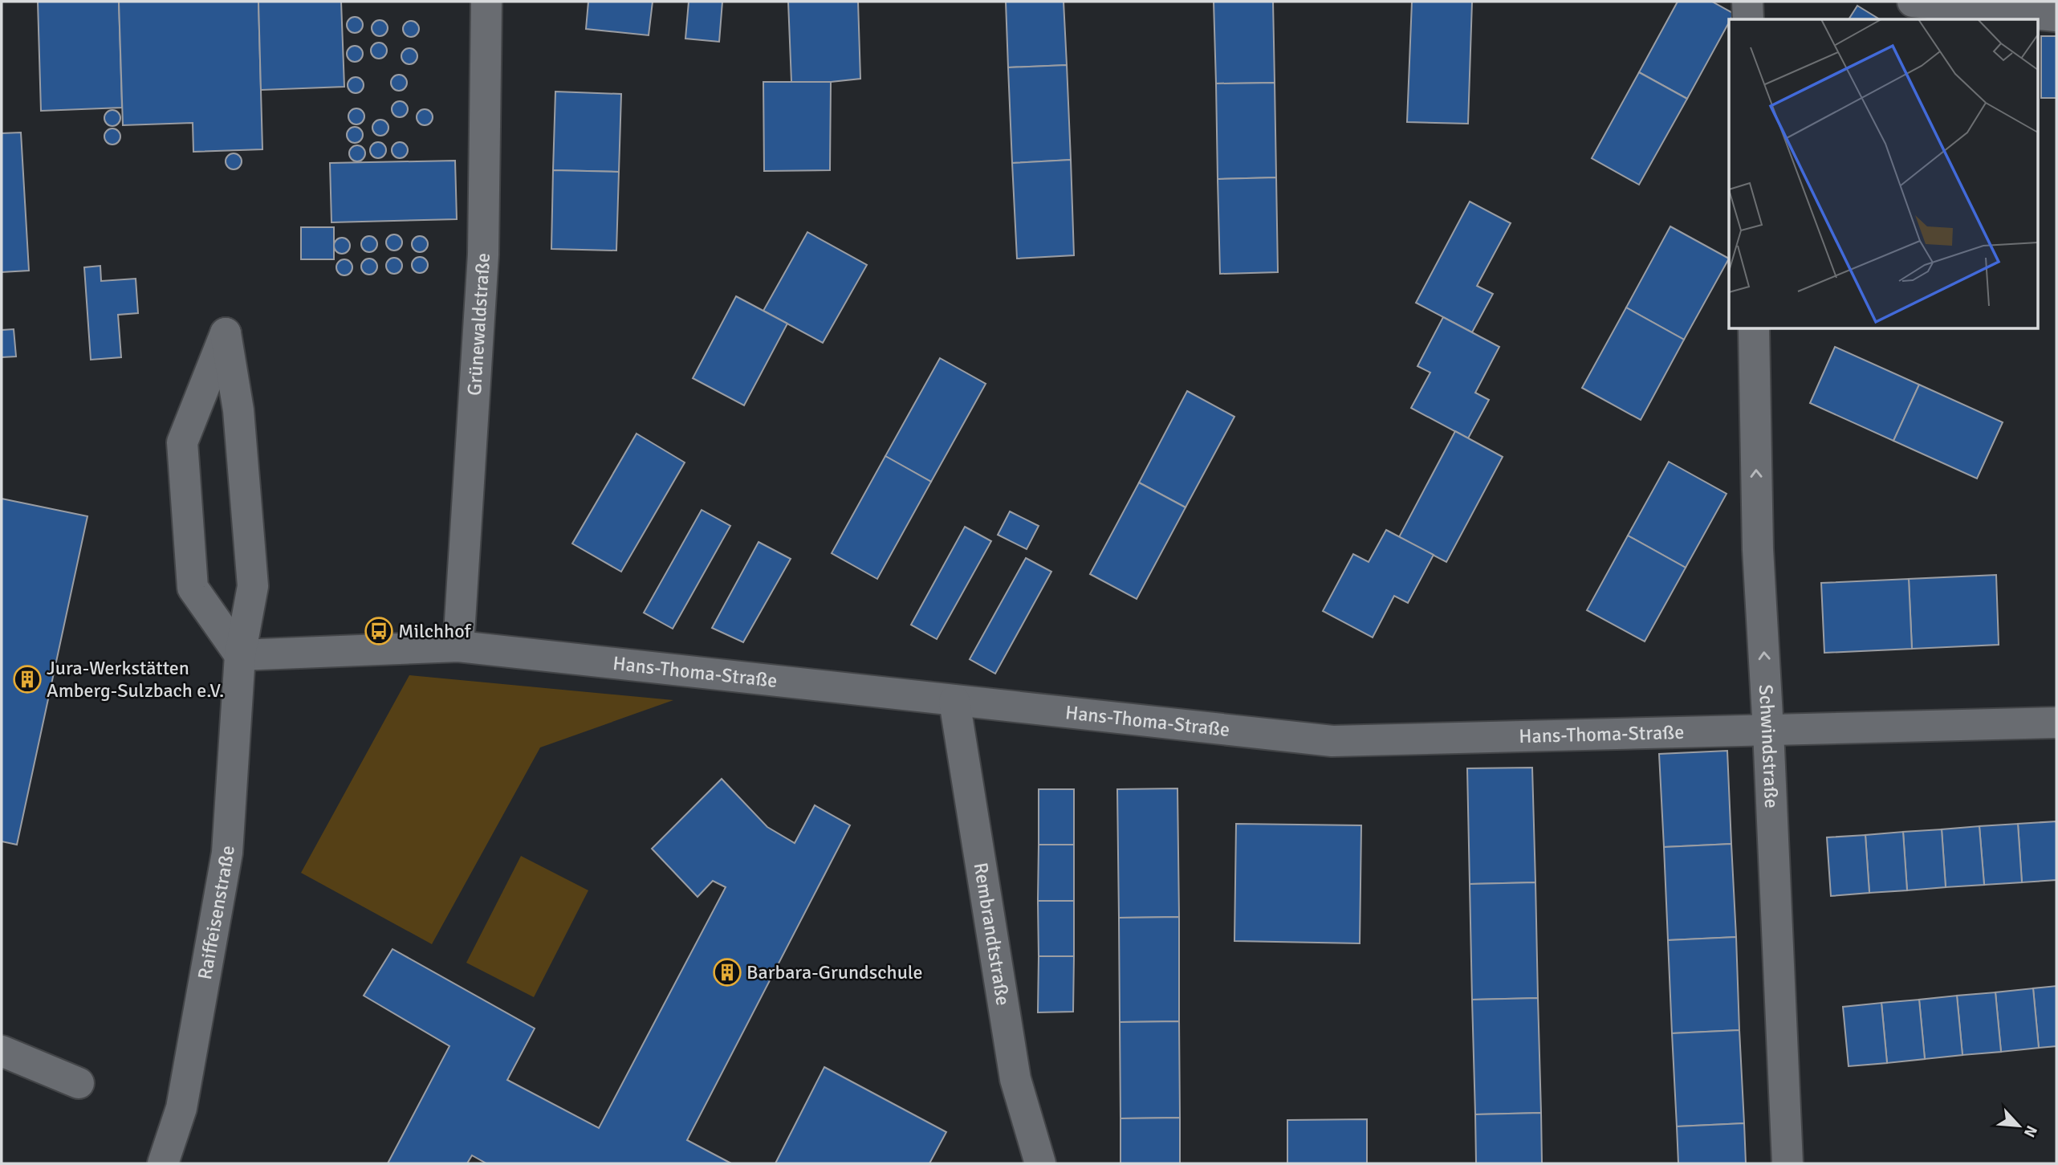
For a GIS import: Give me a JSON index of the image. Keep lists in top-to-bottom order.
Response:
{
  "streets": {
    "street": [
      "Grünewaldstraße",
      "Hans-Thoma-Straße",
      "Schwindstraße",
      "Raiffeisenstraße",
      "Rembrandtstraße"
    ]
  },
  "crossings": [
    ["Grünewaldstraße", "Hans-Thoma-Straße"],
    ["Hans-Thoma-Straße", "Schwindstraße"],
    ["Hans-Thoma-Straße", "Raiffeisenstraße"],
    ["Hans-Thoma-Straße", "Rembrandtstraße"]
  ],
  "one_way": ["Schwindstraße"],
  "places": {
    "bus stop": ["Milchhof"],
    "building": ["Jura-Werkstätten Amberg-Sulzbach e.V.", "Barbara-Grundschule"]
  },
  "north": "bottom right"
}
